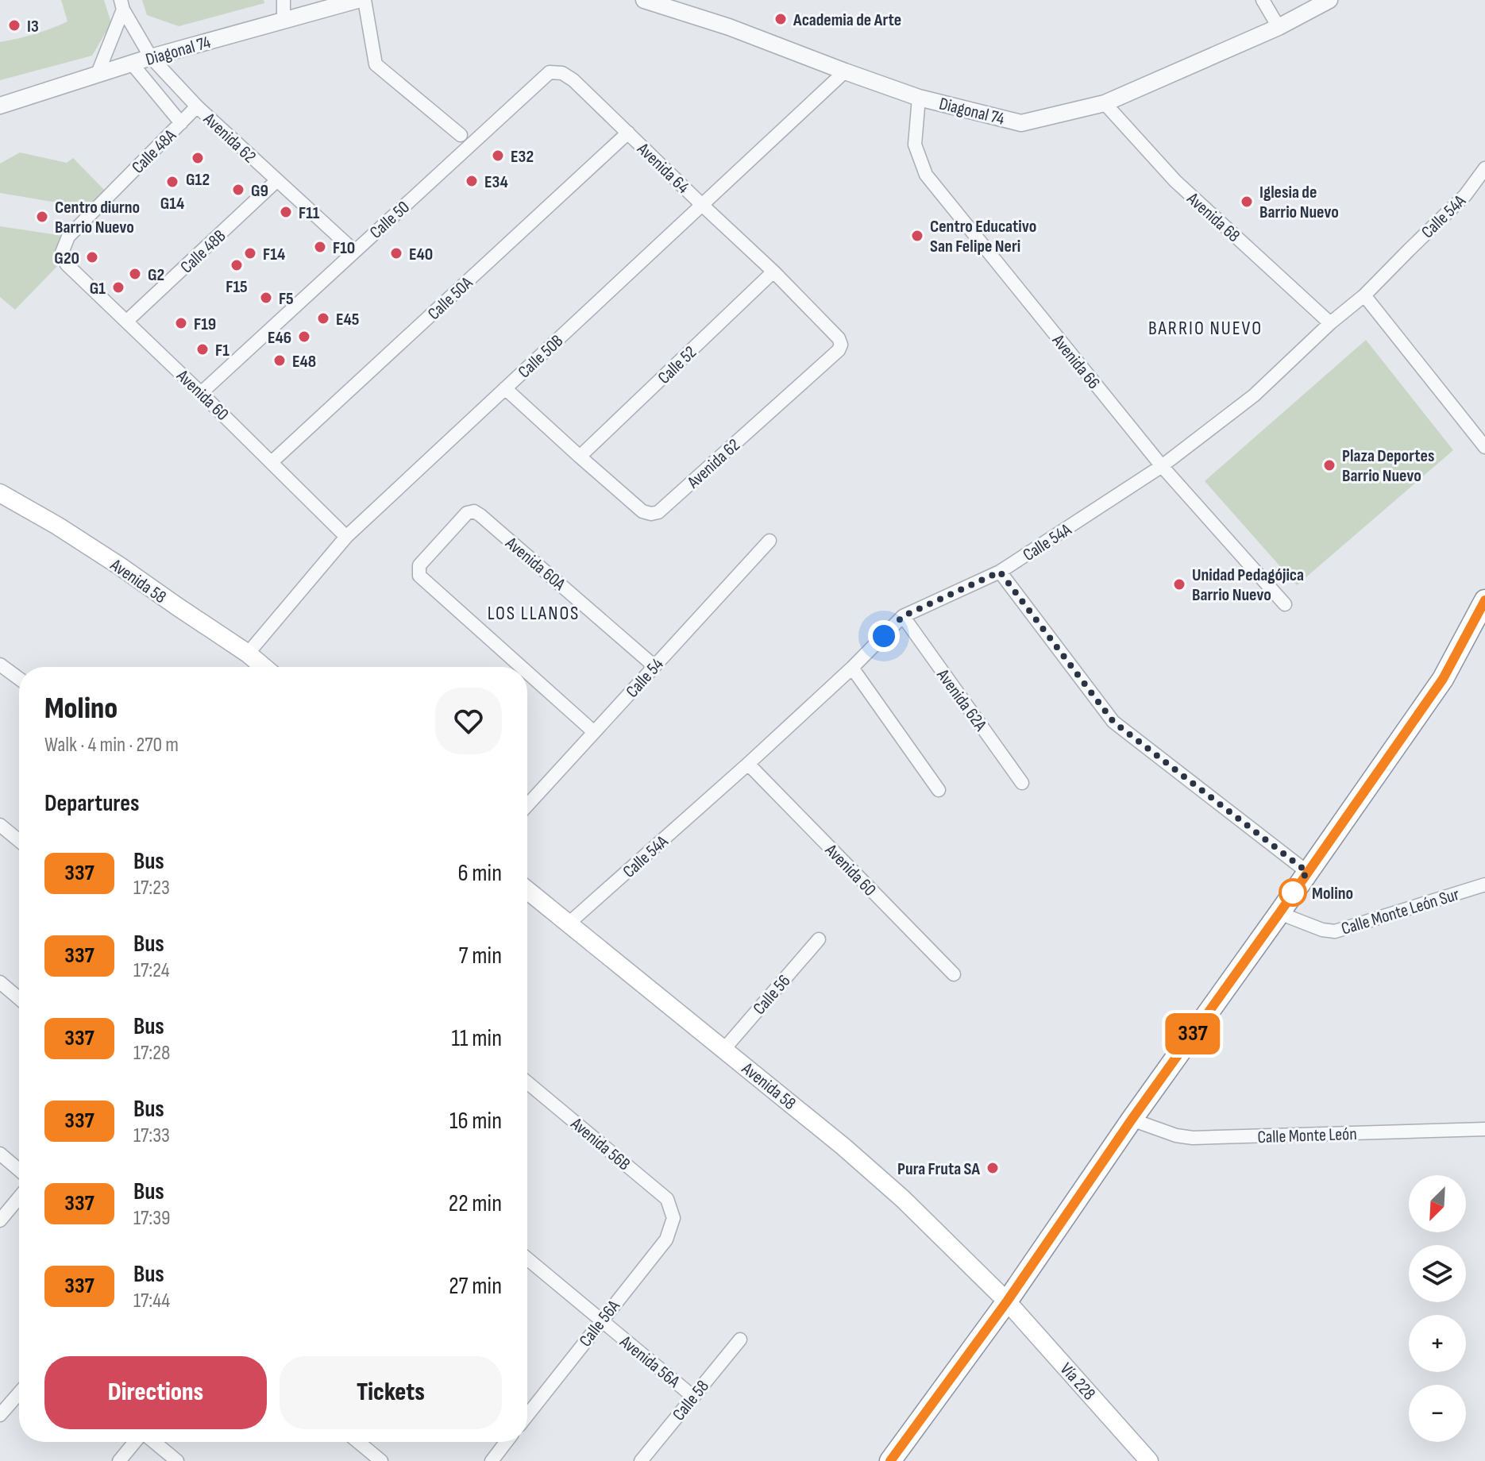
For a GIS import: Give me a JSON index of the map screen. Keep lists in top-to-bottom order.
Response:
{
  "streets": {
    "main road": ["Avenida 58", "Vía 228"],
    "street": [
      "Diagonal 74",
      "Avenida 62",
      "Calle 48A",
      "Avenida 64",
      "Calle 54A",
      "Avenida 68",
      "Calle 50",
      "Calle 48B",
      "Calle 50A",
      "Calle 50B",
      "Avenida 66",
      "Calle 52",
      "Avenida 60",
      "Avenida 60A",
      "Calle 54",
      "Avenida 62A",
      "Calle Monte León Sur",
      "Calle 56",
      "Calle Monte León",
      "Avenida 56B",
      "Calle 56A",
      "Avenida 56A",
      "Calle 58"
    ]
  },
  "crossings": [
    ["Diagonal 74", "Avenida 62"],
    ["Diagonal 74", "Avenida 68"],
    ["Diagonal 74", "Calle 50B"],
    ["Diagonal 74", "Avenida 66"],
    ["Avenida 62", "Calle 48A"],
    ["Avenida 62", "Avenida 64"],
    ["Avenida 62", "Calle 50"],
    ["Avenida 62", "Calle 48B"],
    ["Avenida 62", "Calle 50B"],
    ["Avenida 62", "Calle 52"],
    ["Calle 48A", "Avenida 60"],
    ["Avenida 64", "Calle 50"],
    ["Avenida 64", "Calle 50A"],
    ["Avenida 64", "Calle 50B"],
    ["Avenida 64", "Calle 52"],
    ["Calle 54A", "Avenida 68"],
    ["Calle 54A", "Avenida 66"],
    ["Calle 54A", "Avenida 60"],
    ["Calle 54A", "Avenida 58"],
    ["Calle 54A", "Avenida 62A"],
    ["Calle 50", "Avenida 60"],
    ["Calle 48B", "Avenida 60"],
    ["Calle 50A", "Avenida 60"],
    ["Calle 50B", "Avenida 60"],
    ["Calle 50B", "Avenida 58"],
    ["Avenida 60A", "Calle 54"],
    ["Avenida 58", "Calle 56"],
    ["Avenida 58", "Vía 228"],
    ["Avenida 56B", "Calle 56A"],
    ["Calle 56A", "Avenida 56A"],
    ["Avenida 56A", "Calle 58"]
  ],
  "districts": ["BARRIO NUEVO", "LOS LLANOS"],
  "places": [
    "Academia de Arte",
    "I3",
    "E32",
    "G12",
    "E34",
    "G14",
    "G9",
    "Iglesia de Barrio Nuevo",
    "F11",
    "Centro diurno Barrio Nuevo",
    "Centro Educativo San Felipe Neri",
    "F10",
    "F14",
    "E40",
    "G20",
    "F15",
    "G2",
    "G1",
    "F5",
    "E45",
    "F19",
    "E46",
    "F1",
    "E48",
    "Plaza Deportes Barrio Nuevo",
    "Unidad Pedagójica Barrio Nuevo",
    "Molino",
    "Pura Fruta SA"
  ],
  "lines": ["bus line 337"],
  "north": "bottom left",
  "page": {
    "on_map": "337",
    "heading": [
      ["Molino", "Walk · 4 min · 270 m"],
      "Departures"
    ],
    "list": [
      {
        "mark": "337",
        "name": "Bus",
        "note": "17:23",
        "value": "6 min"
      },
      {
        "mark": "337",
        "name": "Bus",
        "note": "17:24",
        "value": "7 min"
      },
      {
        "mark": "337",
        "name": "Bus",
        "note": "17:28",
        "value": "11 min"
      },
      {
        "mark": "337",
        "name": "Bus",
        "note": "17:33",
        "value": "16 min"
      },
      {
        "mark": "337",
        "name": "Bus",
        "note": "17:39",
        "value": "22 min"
      },
      {
        "mark": "337",
        "name": "Bus",
        "note": "17:44",
        "value": "27 min"
      }
    ],
    "map_buttons": ["+", "−"],
    "buttons": ["Directions", "Tickets"]
  }
}
